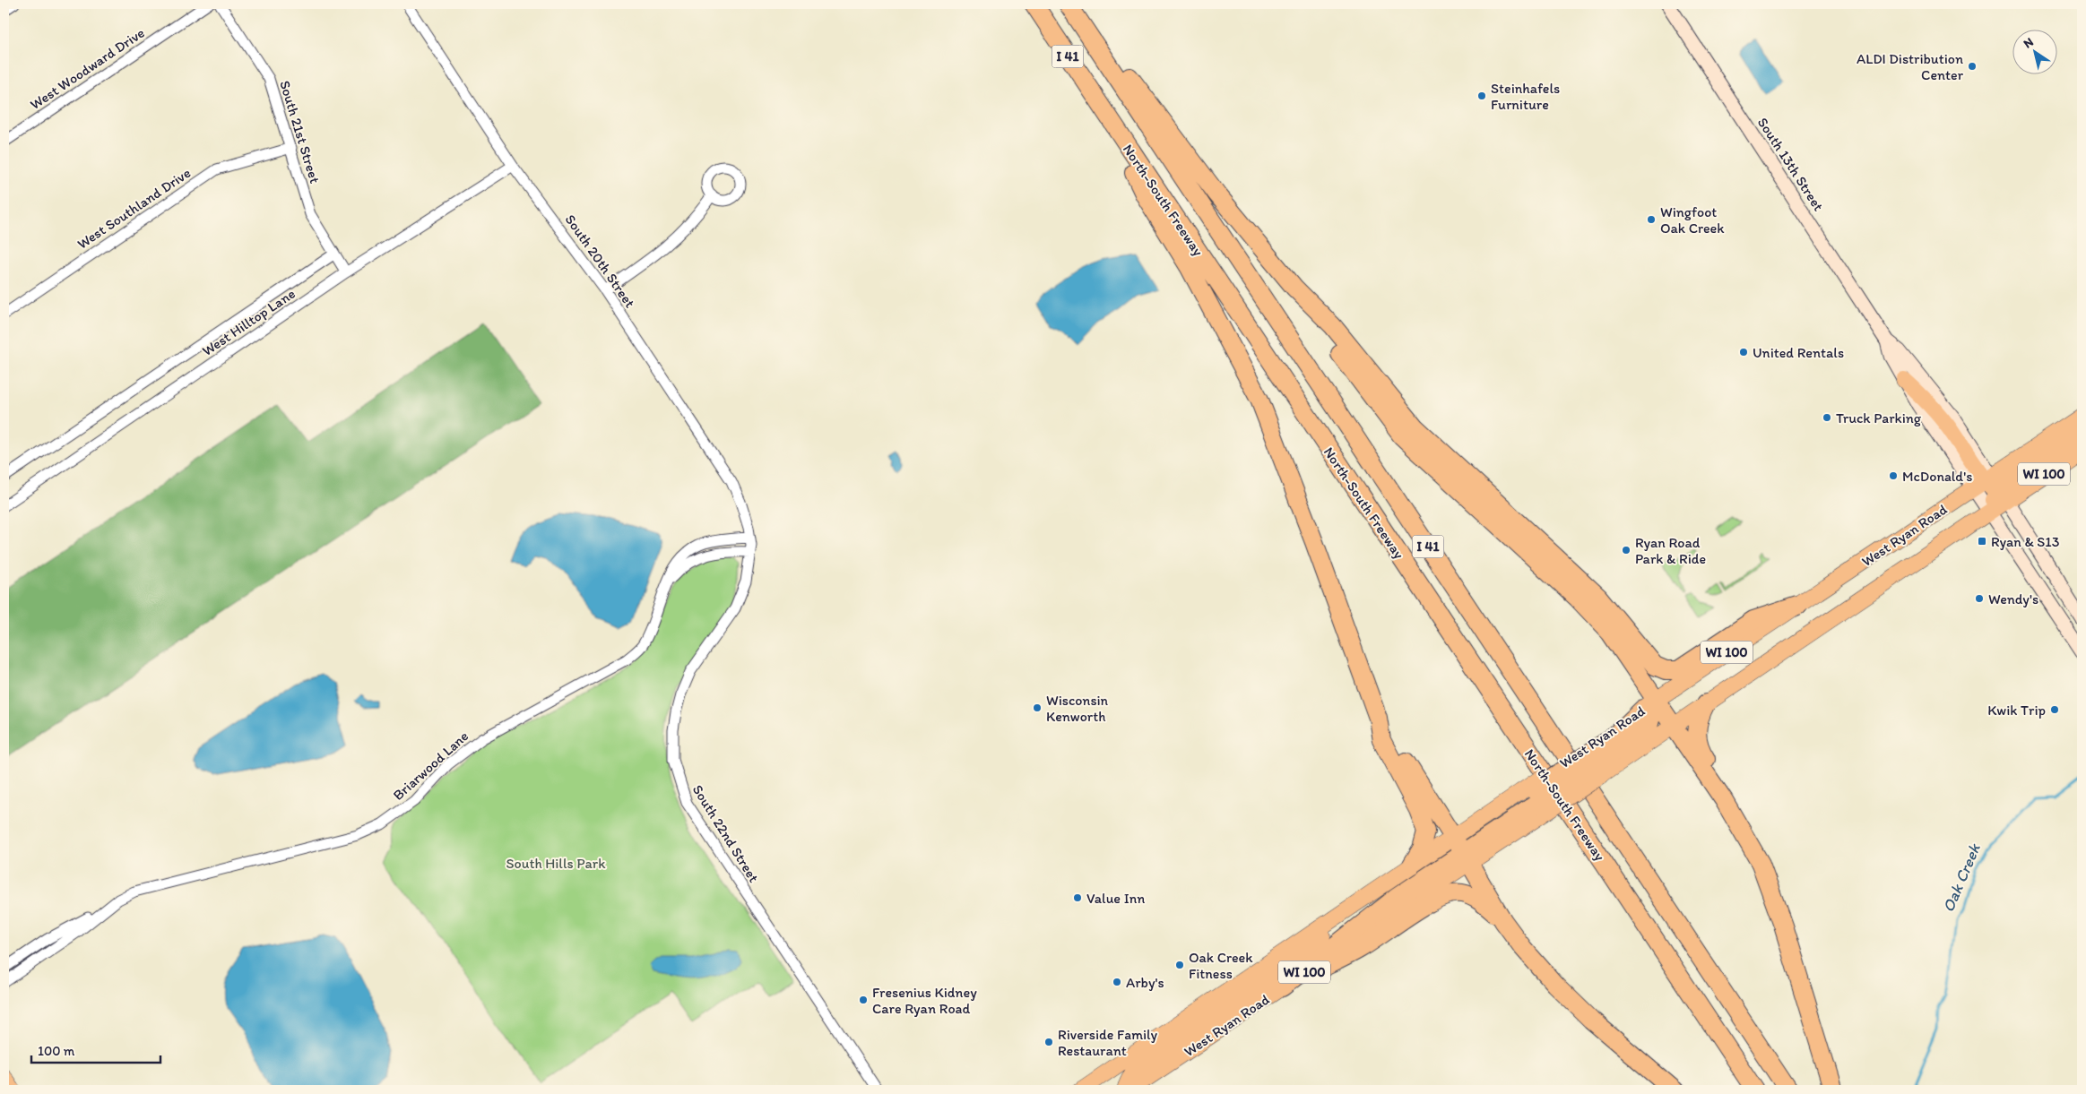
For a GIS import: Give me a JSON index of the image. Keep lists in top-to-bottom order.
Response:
{
  "streets": {
    "highway": ["I 41", "North-South Freeway"],
    "main road": ["WI 100", "West Ryan Road"],
    "street": [
      "West Woodward Drive",
      "South 21st Street",
      "South 13th Street",
      "West Southland Drive",
      "South 20th Street",
      "West Hilltop Lane",
      "Briarwood Lane",
      "South 22nd Street"
    ]
  },
  "crossings": [
    ["South 21st Street", "West Southland Drive"],
    ["South 21st Street", "West Hilltop Lane"],
    ["South 13th Street", "West Ryan Road"],
    ["South 20th Street", "West Hilltop Lane"],
    ["South 20th Street", "Briarwood Lane"],
    ["South 20th Street", "South 22nd Street"],
    ["Briarwood Lane", "South 22nd Street"]
  ],
  "water": ["Oak Creek"],
  "parks": ["South Hills Park"],
  "places": {
    "other": [
      "ALDI Distribution Center",
      "Steinhafels Furniture",
      "Wingfoot Oak Creek",
      "United Rentals",
      "Truck Parking",
      "McDonald's",
      "Ryan Road Park & Ride",
      "Wendy's",
      "Wisconsin Kenworth",
      "Kwik Trip",
      "Value Inn",
      "Oak Creek Fitness",
      "Arby's",
      "Fresenius Kidney Care Ryan Road",
      "Riverside Family Restaurant"
    ],
    "transit": ["Ryan & S13"]
  },
  "scale_bar": "100 m",
  "north": "top left"
}
